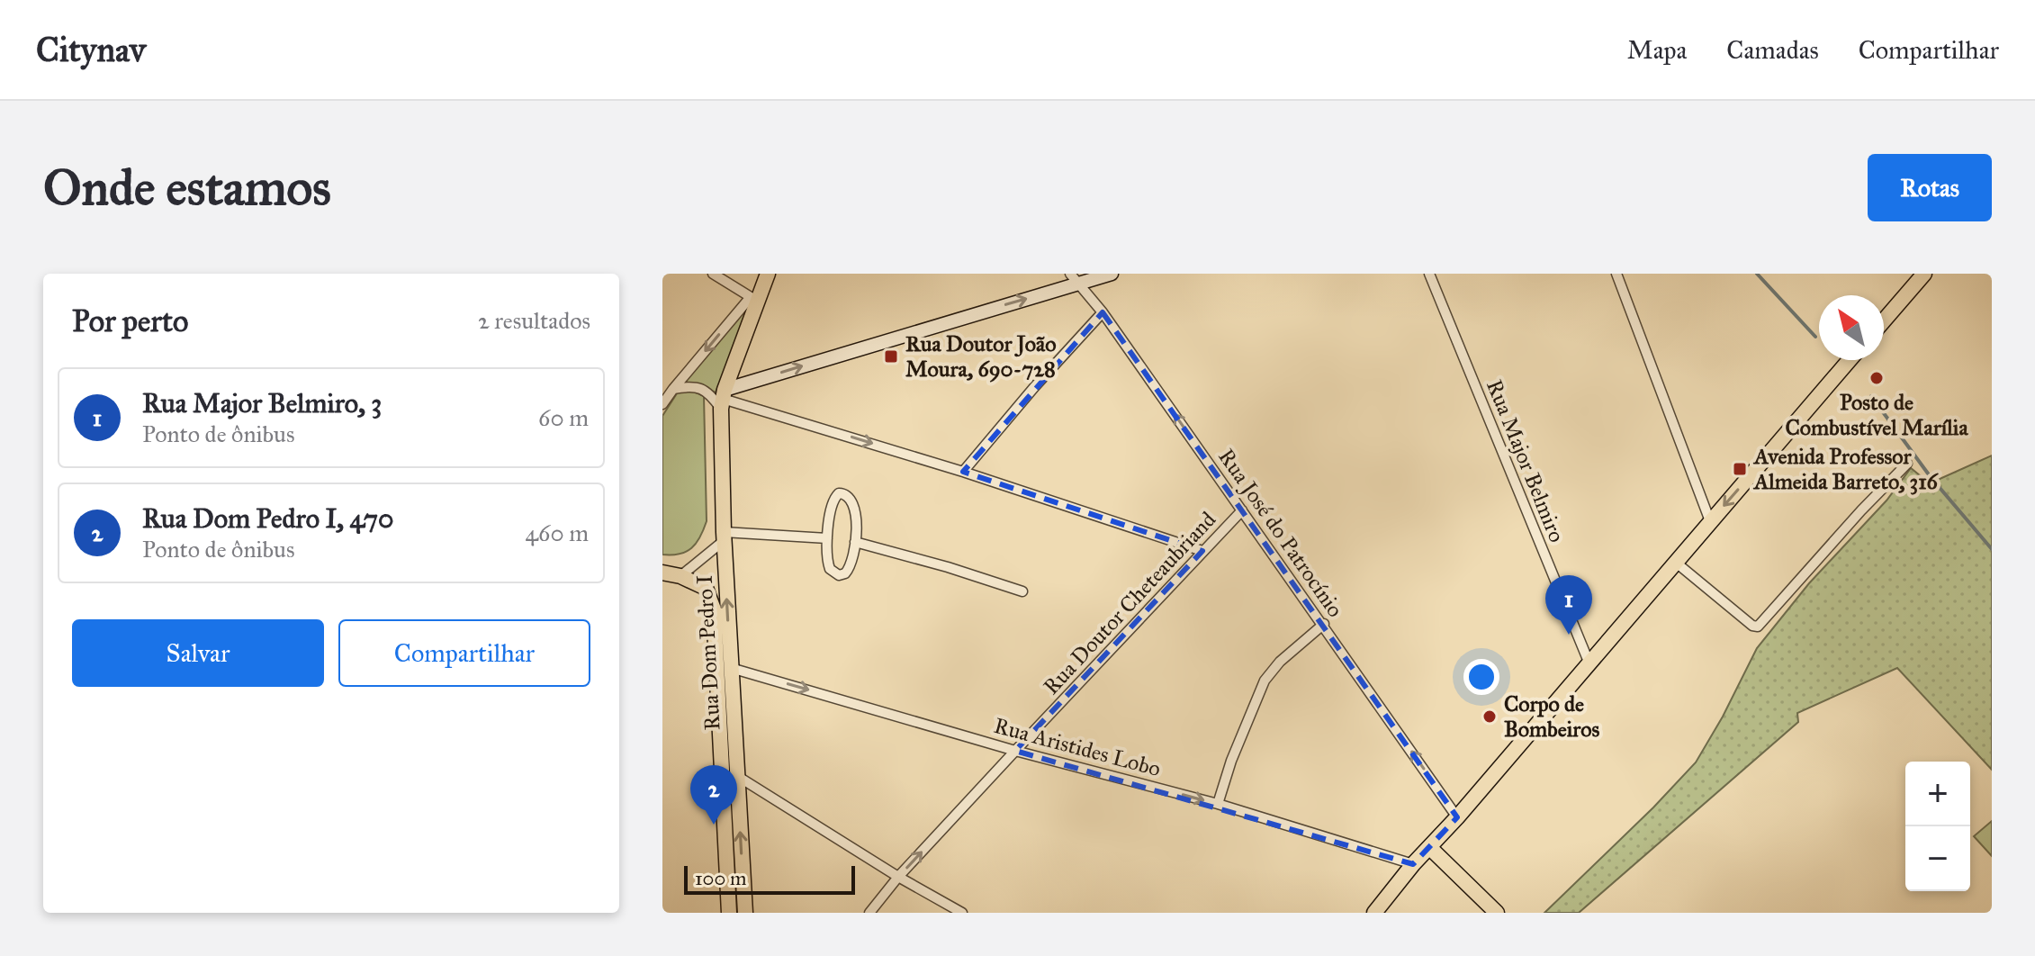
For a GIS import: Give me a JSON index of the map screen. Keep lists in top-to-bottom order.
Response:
{
  "streets": {
    "main road": ["Rua Dom Pedro I"],
    "street": [
      "Rua Major Belmiro",
      "Rua José do Patrocínio",
      "Rua Doutor Cheteaubriand",
      "Rua Aristides Lobo"
    ]
  },
  "crossings": [
    ["Rua José do Patrocínio", "Rua Doutor Cheteaubriand"],
    ["Rua Doutor Cheteaubriand", "Rua Aristides Lobo"],
    ["Rua Dom Pedro I", "Rua Aristides Lobo"]
  ],
  "one_way": ["Rua José do Patrocínio", "Rua Aristides Lobo"],
  "places": {
    "transit": ["Rua Doutor João Moura, 690-728", "Avenida Professor Almeida Barreto, 316"],
    "other": ["Posto de Combustível Marília", "Corpo de Bombeiros"]
  },
  "scale_bar": "100 m",
  "north": "top left",
  "page": {
    "header": "Citynav",
    "nav": ["Mapa", "Camadas", "Compartilhar"],
    "buttons": [
      "Rotas",
      ["Salvar", "Compartilhar"]
    ],
    "title": "Onde estamos",
    "heading": ["Por perto", "2 resultados"],
    "list": [
      {
        "mark": "1",
        "name": "Rua Major Belmiro, 3",
        "note": "Ponto de ônibus",
        "value": "60 m"
      },
      {
        "mark": "2",
        "name": "Rua Dom Pedro I, 470",
        "note": "Ponto de ônibus",
        "value": "460 m"
      }
    ],
    "pins": ["1", "2"],
    "map_buttons": ["+", "−"],
    "scale": "100 m"
  }
}
